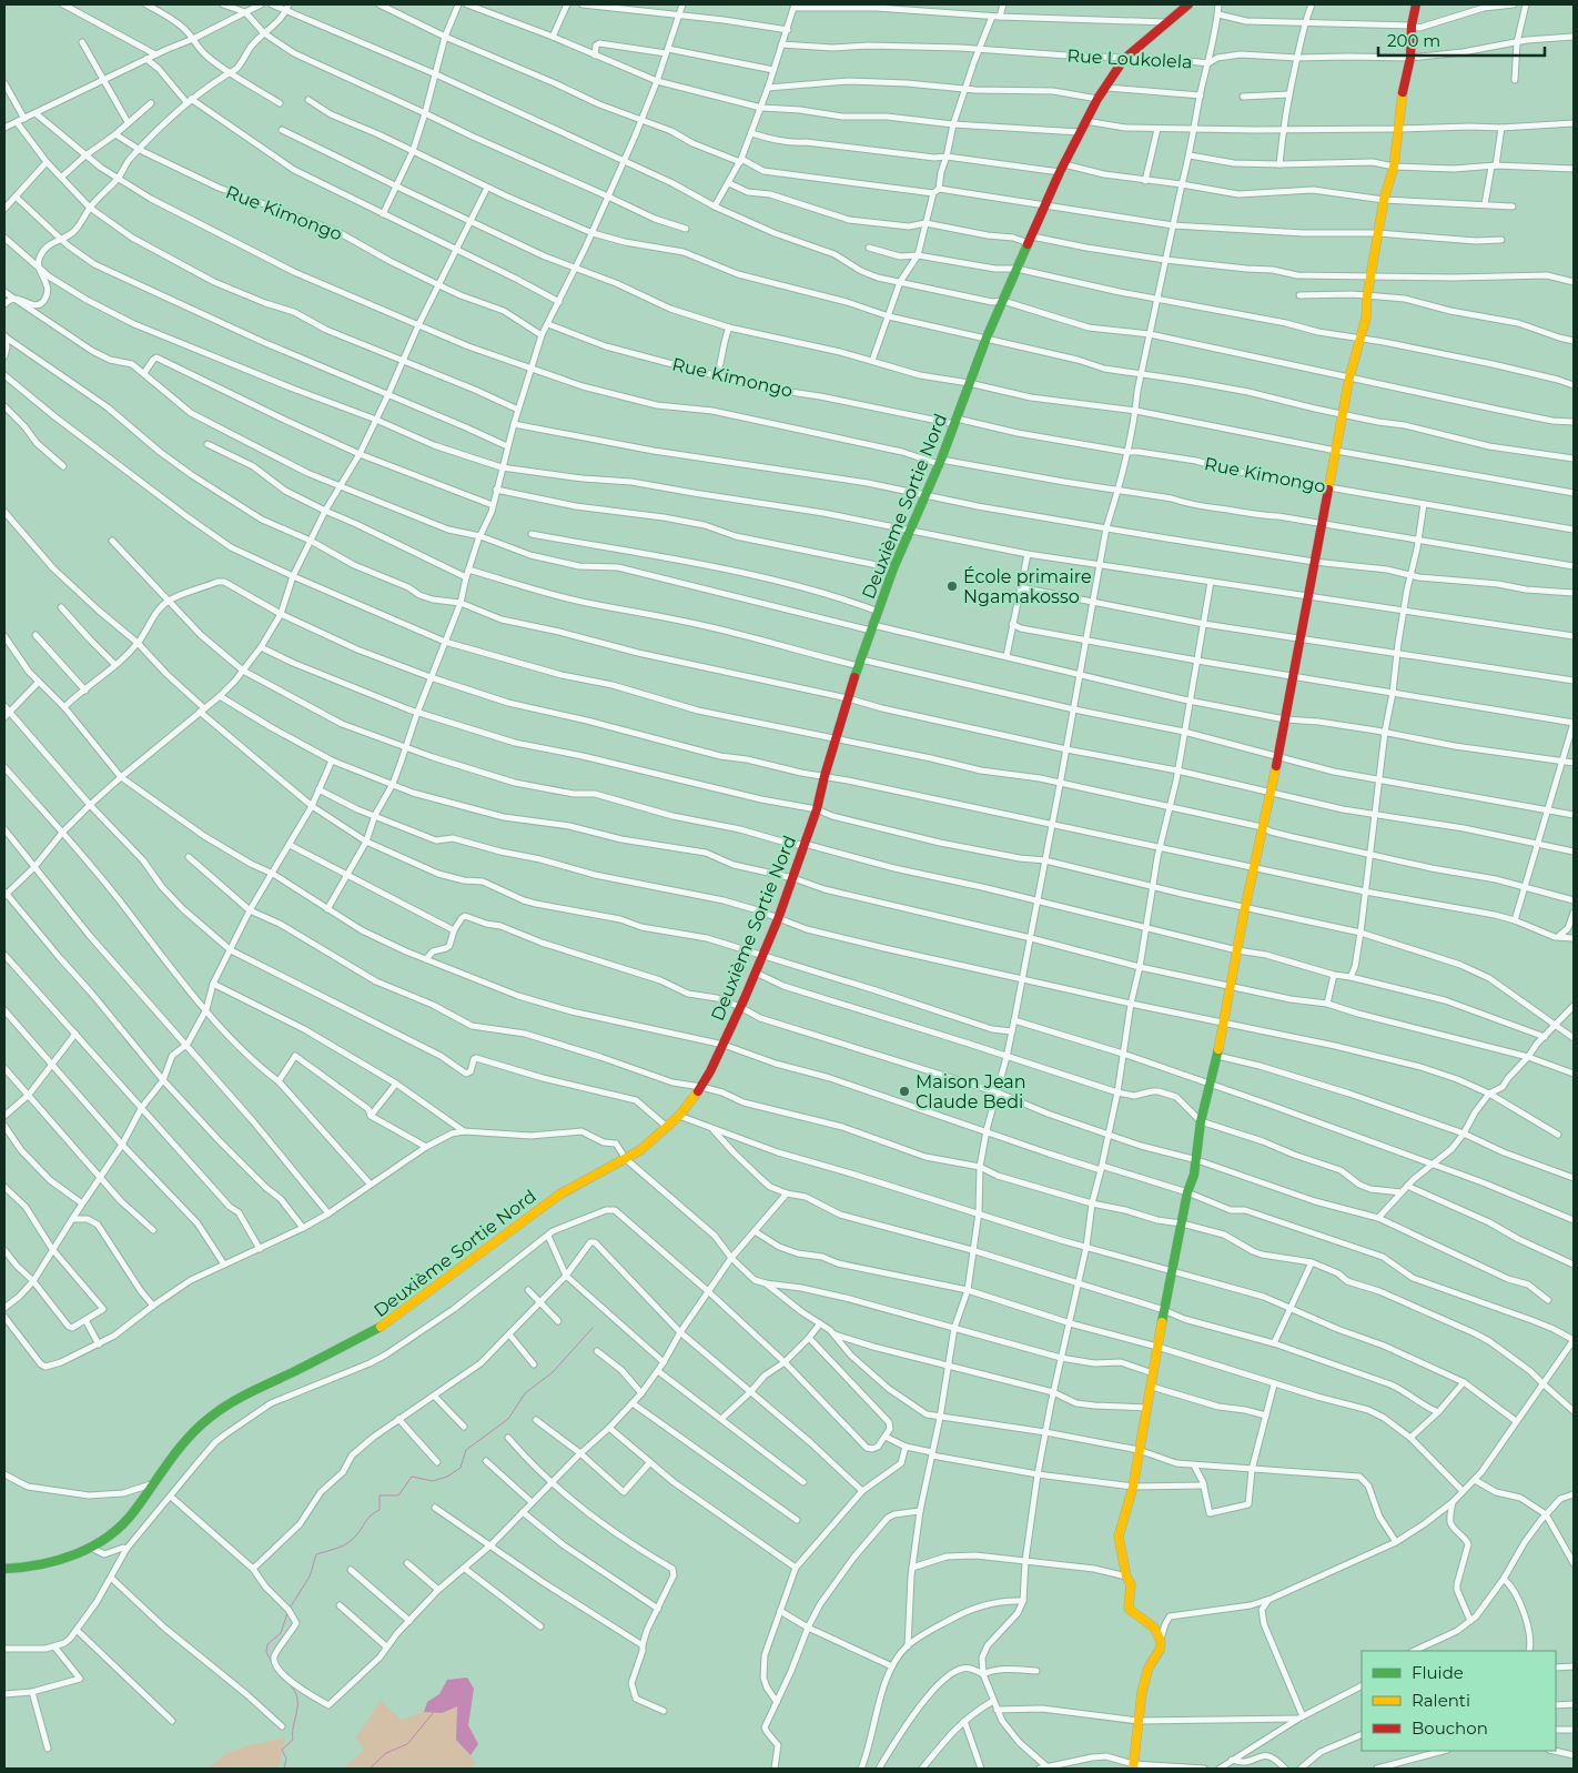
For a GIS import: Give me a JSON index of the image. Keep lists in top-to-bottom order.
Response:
{
  "streets": {
    "main road": ["Deuxième Sortie Nord"],
    "street": ["Rue Loukolela", "Rue Kimongo"]
  },
  "crossings": [
    ["Rue Loukolela", "Deuxième Sortie Nord"],
    ["Rue Kimongo", "Deuxième Sortie Nord"]
  ],
  "places": ["École primaire Ngamakosso", "Maison Jean Claude Bedi"],
  "legend": ["Fluide", "Ralenti", "Bouchon"],
  "scale_bar": "200 m"
}
